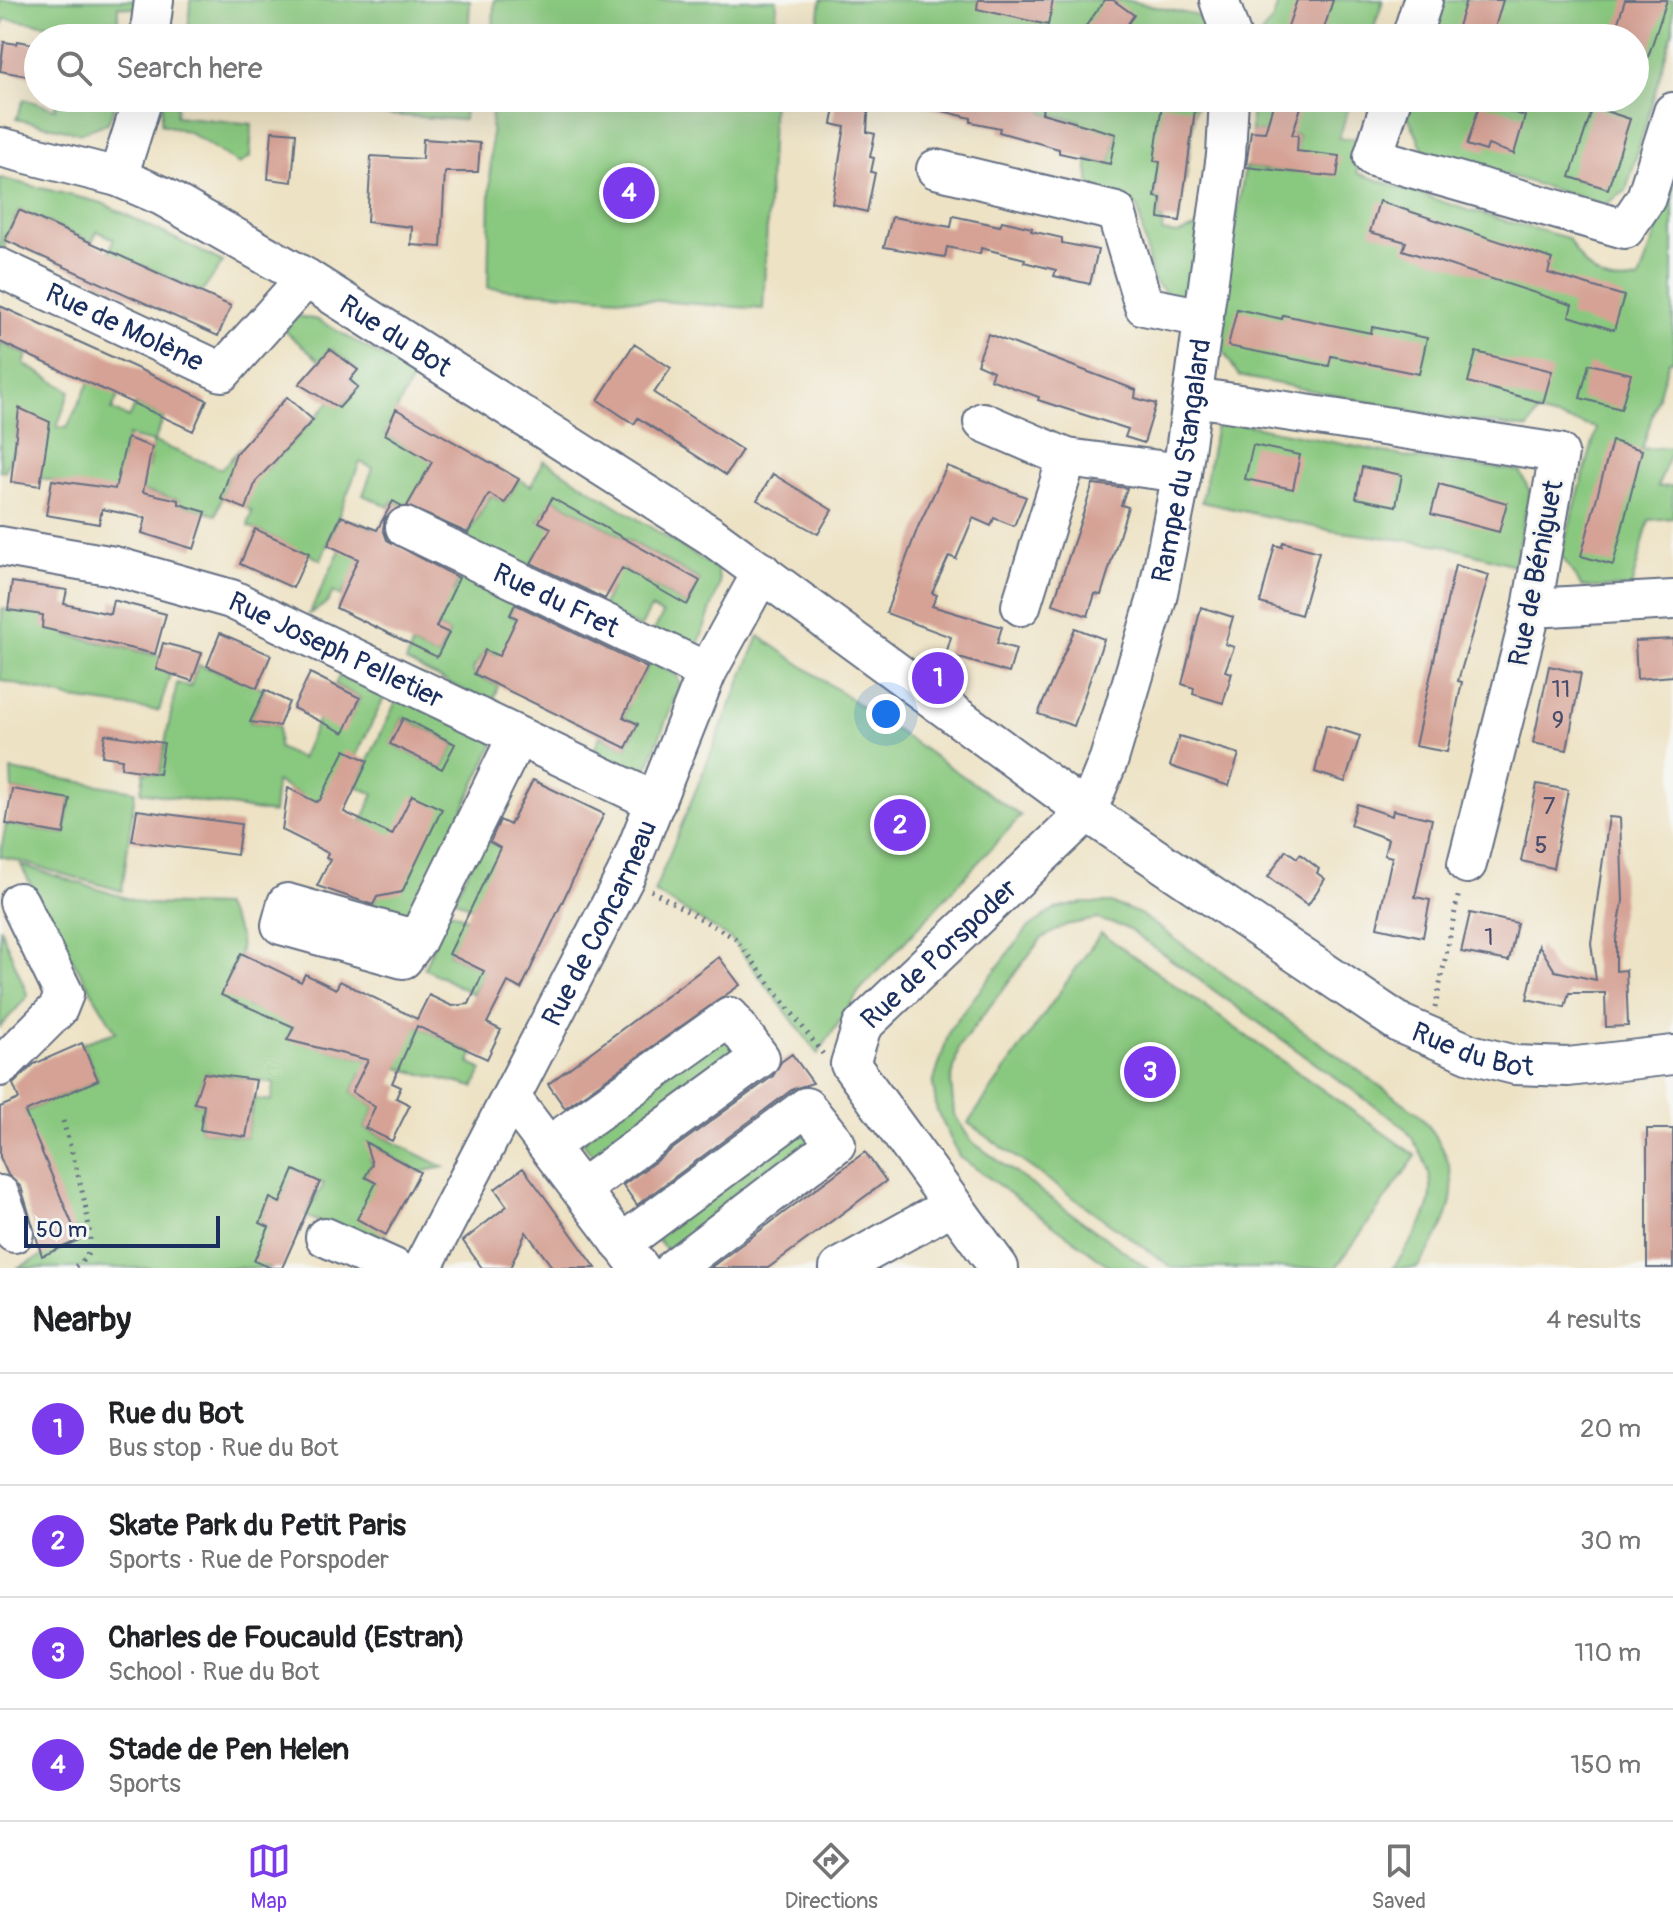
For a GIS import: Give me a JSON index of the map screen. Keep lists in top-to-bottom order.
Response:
{
  "streets": {
    "street": [
      "Rue de Molène",
      "Rue du Bot",
      "Rampe du Stangalard",
      "Rue de Béniguet",
      "Rue du Fret",
      "Rue Joseph Pelletier",
      "Rue de Concarneau",
      "Rue de Porspoder"
    ]
  },
  "crossings": [
    ["Rue de Molène", "Rue du Bot"],
    ["Rue du Bot", "Rampe du Stangalard"],
    ["Rue du Bot", "Rue de Concarneau"],
    ["Rue du Bot", "Rue de Porspoder"],
    ["Rampe du Stangalard", "Rue de Béniguet"],
    ["Rampe du Stangalard", "Rue de Porspoder"],
    ["Rue du Fret", "Rue de Concarneau"],
    ["Rue Joseph Pelletier", "Rue de Concarneau"]
  ],
  "house_numbers": [
    "11",
    "9",
    "7",
    "5",
    "1"
  ],
  "scale_bar": "50 m",
  "page": {
    "search": "Search here",
    "pins": [
      "4",
      "1",
      "2",
      "3"
    ],
    "scale": "50 m",
    "heading": ["Nearby", "4 results"],
    "list": [
      {
        "mark": "1",
        "name": "Rue du Bot",
        "note": "Bus stop · Rue du Bot",
        "value": "20 m"
      },
      {
        "mark": "2",
        "name": "Skate Park du Petit Paris",
        "note": "Sports · Rue de Porspoder",
        "value": "30 m"
      },
      {
        "mark": "3",
        "name": "Charles de Foucauld (Estran)",
        "note": "School · Rue du Bot",
        "value": "110 m"
      },
      {
        "mark": "4",
        "name": "Stade de Pen Helen",
        "note": "Sports",
        "value": "150 m"
      }
    ],
    "nav": ["Map", "Directions", "Saved"]
  }
}
